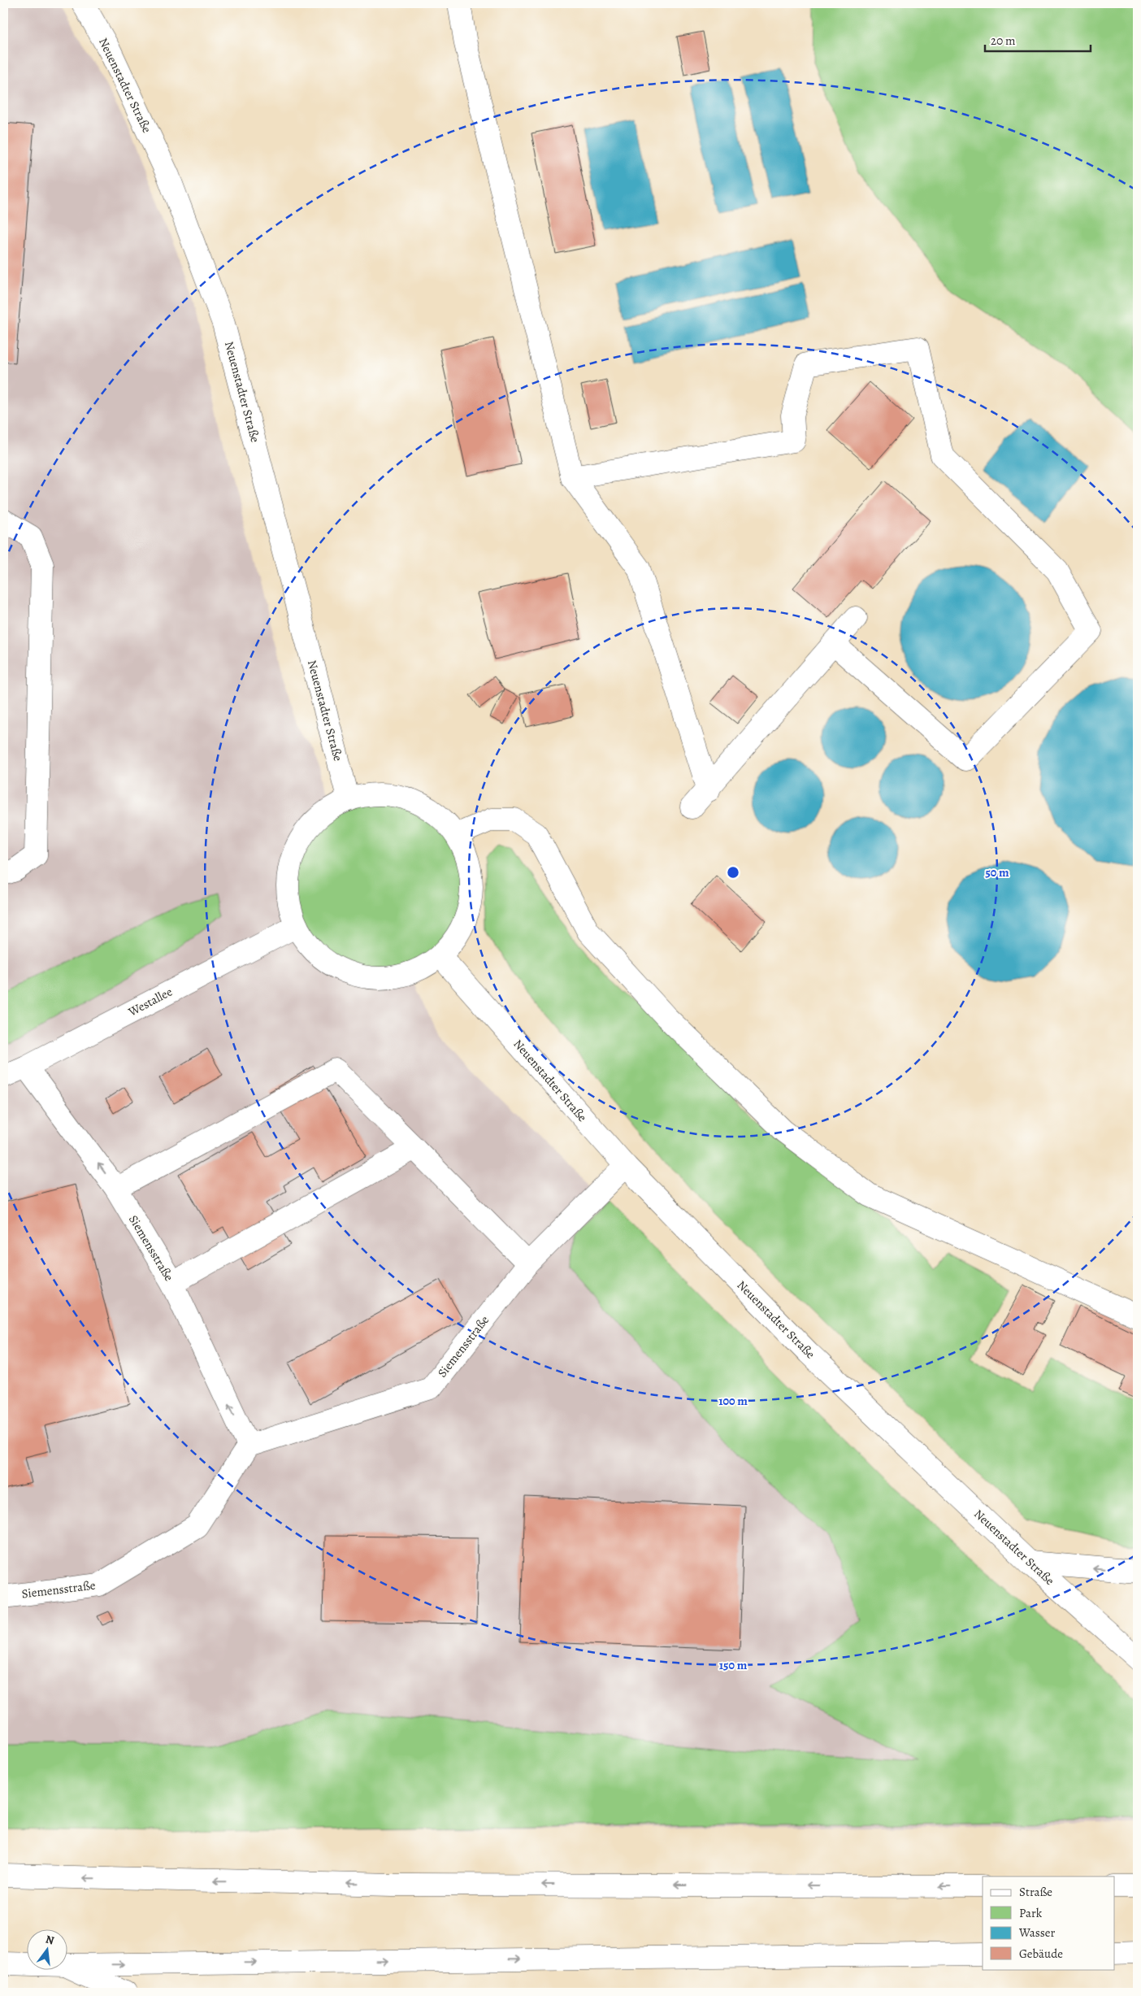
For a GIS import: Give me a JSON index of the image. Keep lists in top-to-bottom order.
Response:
{
  "streets": {
    "main road": ["Neuenstadter Straße", "Westallee", "Siemensstraße"]
  },
  "crossings": [
    ["Neuenstadter Straße", "Siemensstraße"],
    ["Westallee", "Siemensstraße"]
  ],
  "legend": [
    "Straße",
    "Park",
    "Wasser",
    "Gebäude"
  ],
  "scale_bar": "20 m",
  "north": "top",
  "rings": ["50 m", "100 m", "150 m"]
}
